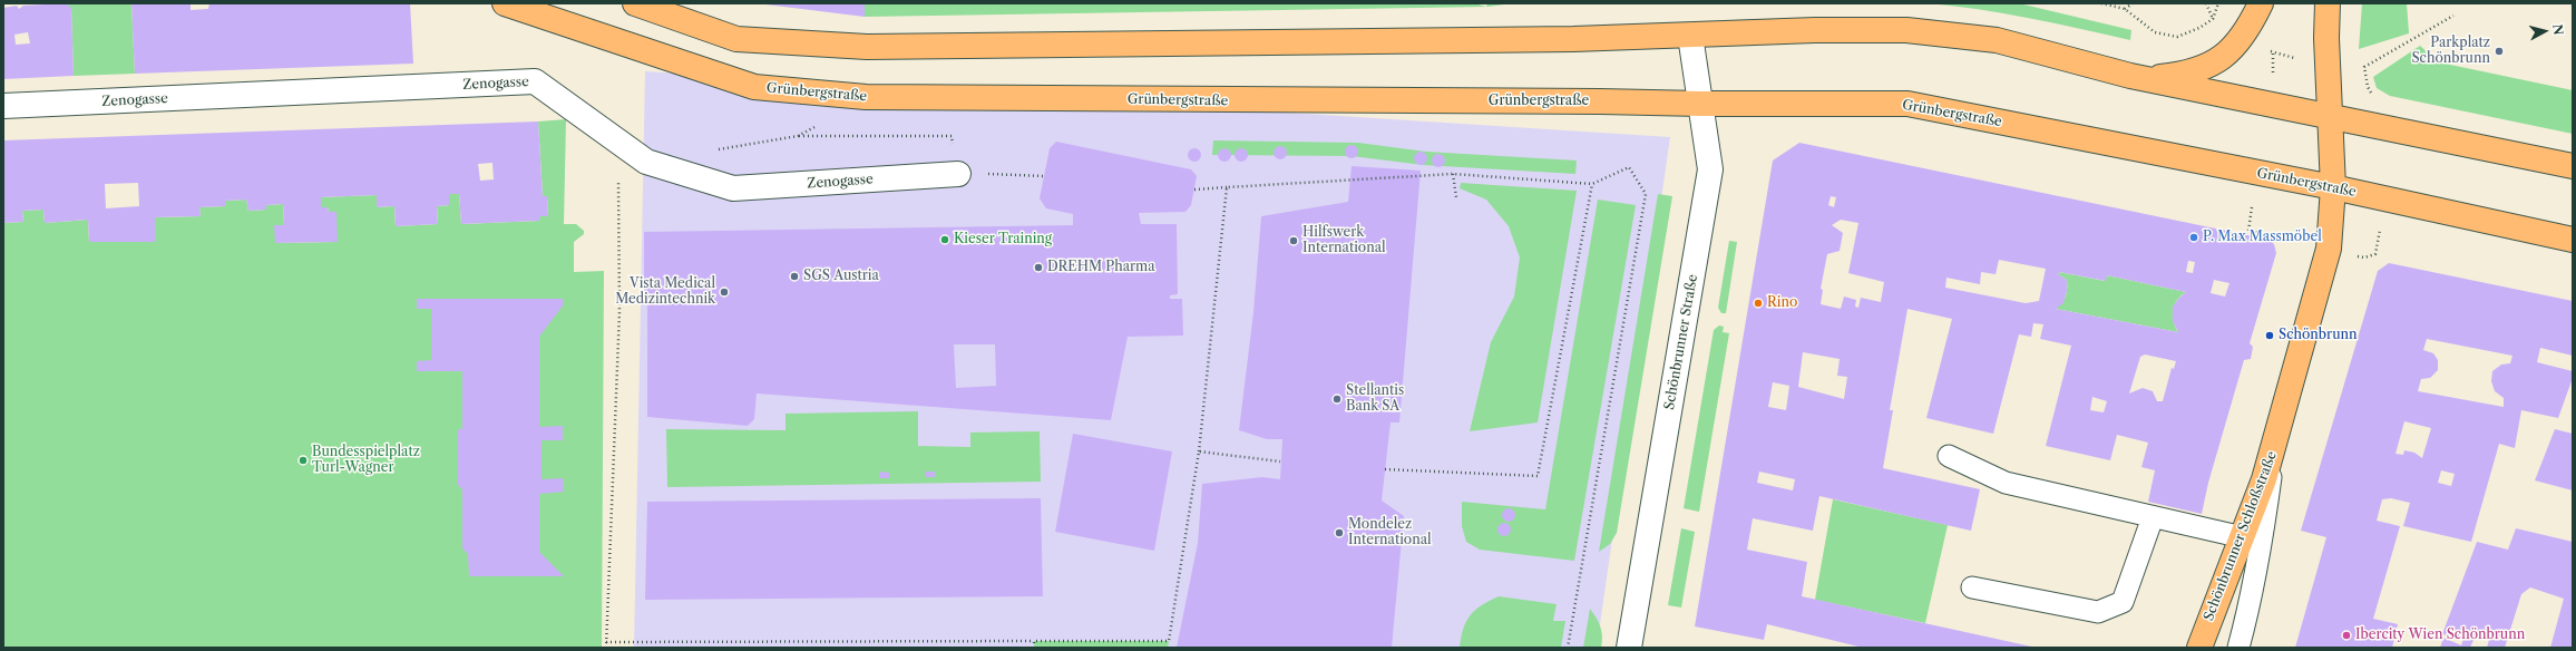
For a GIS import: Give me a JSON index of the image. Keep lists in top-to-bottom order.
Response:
{
  "streets": {
    "main road": ["Grünbergstraße", "Schönbrunner Schloßstraße"],
    "street": ["Zenogasse", "Schönbrunner Straße"]
  },
  "crossings": [
    ["Grünbergstraße", "Schönbrunner Straße"],
    ["Grünbergstraße", "Schönbrunner Schloßstraße"]
  ],
  "places": [
    "Parkplatz Schönbrunn",
    "P. Max Massmöbel",
    "Kieser Training",
    "Hilfswerk International",
    "DREHM Pharma",
    "SGS Austria",
    "Vista Medical Medizintechnik",
    "Rino",
    "Schönbrunn",
    "Stellantis Bank SA",
    "Bundesspielplatz Turl-Wagner",
    "Mondelez International",
    "Ibercity Wien Schönbrunn"
  ],
  "north": "right"
}
